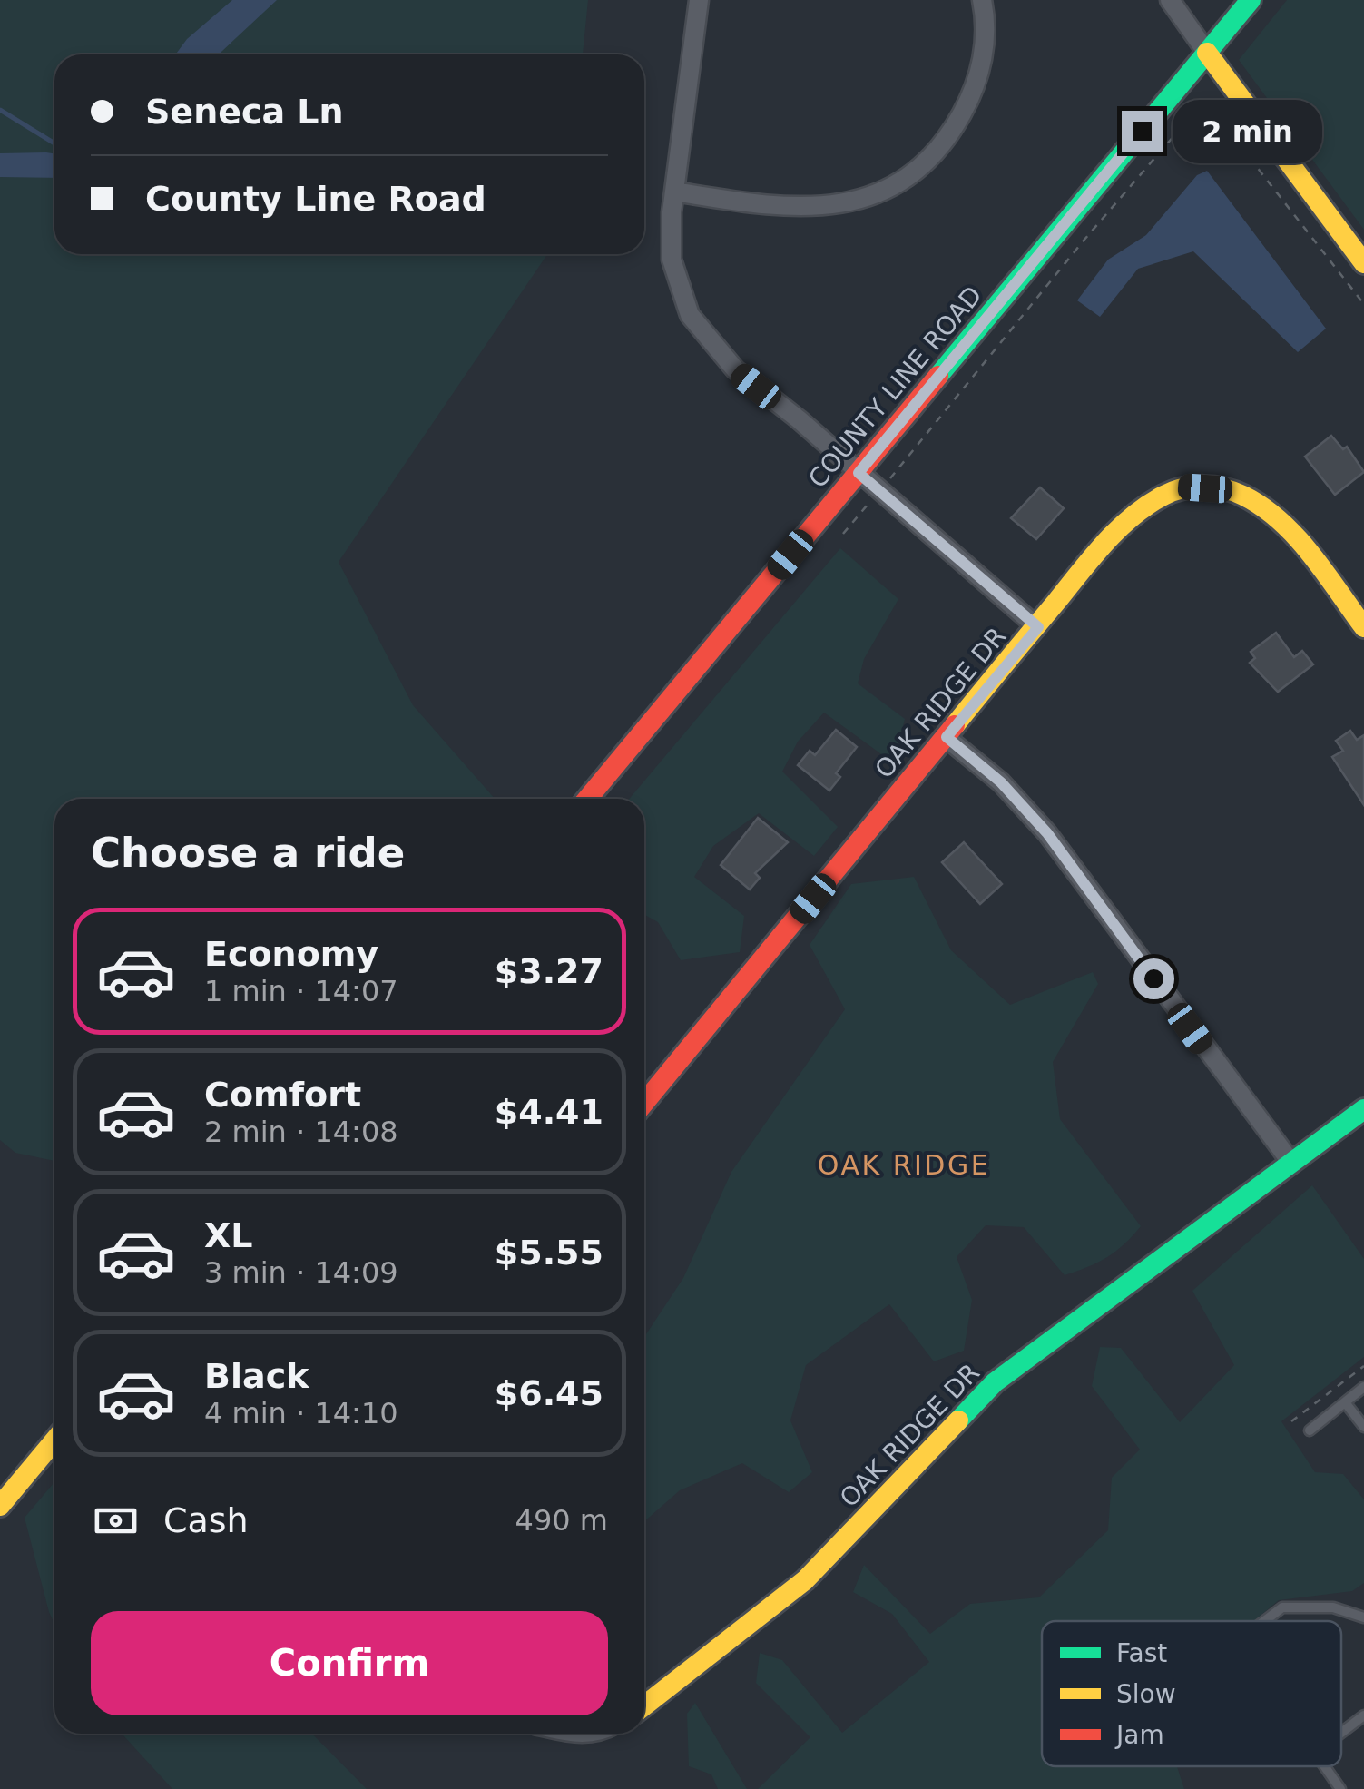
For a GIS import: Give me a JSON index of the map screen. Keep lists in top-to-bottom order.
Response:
{
  "streets": {
    "street": ["COUNTY LINE ROAD", "OAK RIDGE DR"]
  },
  "districts": ["OAK RIDGE"],
  "legend": ["Fast", "Slow", "Jam"],
  "page": {
    "banner": ["Seneca Ln", "County Line Road"],
    "bubble": "2 min",
    "heading": "Choose a ride",
    "list": [
      {
        "name": "Economy",
        "note": "1 min · 14:07",
        "value": "$3.27"
      },
      {
        "name": "Comfort",
        "note": "2 min · 14:08",
        "value": "$4.41"
      },
      {
        "name": "XL",
        "note": "3 min · 14:09",
        "value": "$5.55"
      },
      {
        "name": "Black",
        "note": "4 min · 14:10",
        "value": "$6.45"
      }
    ],
    "pay": ["Cash", "490 m"],
    "buttons": "Confirm"
  }
}
